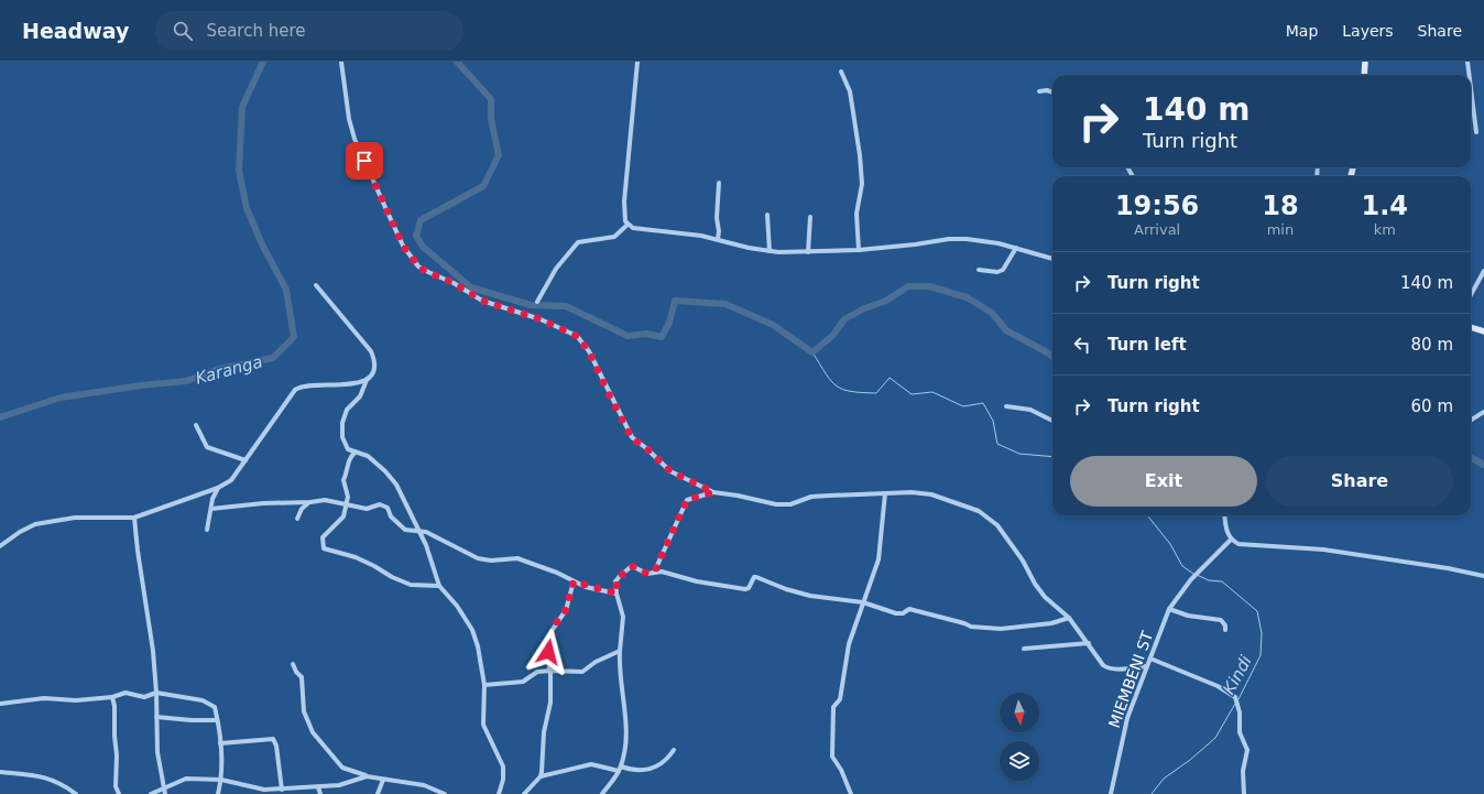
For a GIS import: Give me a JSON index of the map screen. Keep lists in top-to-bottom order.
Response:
{
  "streets": {
    "street": ["MIEMBENI ST"]
  },
  "water": ["Karanga", "Kindi"],
  "north": "bottom",
  "page": {
    "header": "Headway",
    "search": "Search here",
    "nav": ["Map", "Layers", "Share"],
    "turn": ["140 m", "Turn right"],
    "eta": [
      "19:56",
      "Arrival",
      "18",
      "min",
      "1.4",
      "km"
    ],
    "list": [
      {
        "name": "Turn right",
        "value": "140 m"
      },
      {
        "name": "Turn left",
        "value": "80 m"
      },
      {
        "name": "Turn right",
        "value": "60 m"
      }
    ],
    "buttons": ["Exit", "Share"]
  }
}
